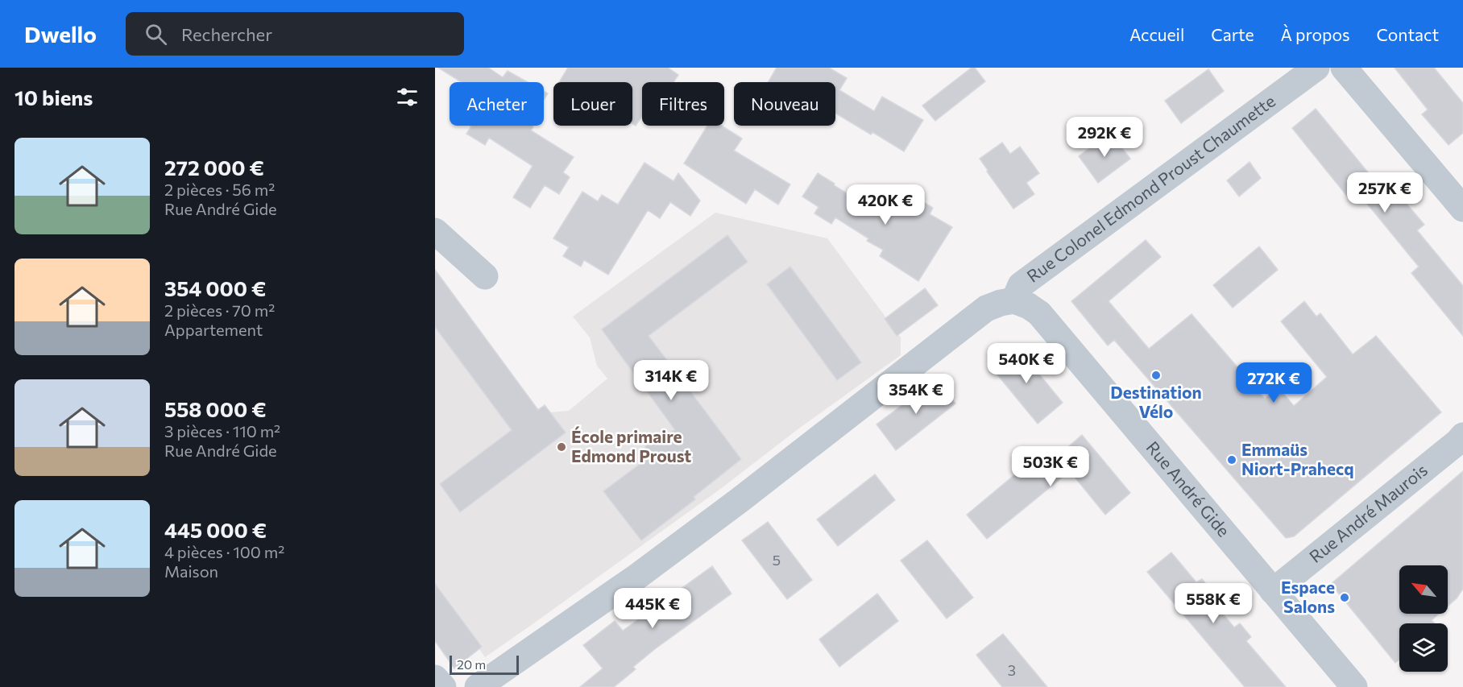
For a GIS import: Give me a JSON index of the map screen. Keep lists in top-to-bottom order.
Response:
{
  "streets": {
    "street": ["Rue Colonel Edmond Proust Chaumette", "Rue André Gide", "Rue André Maurois"]
  },
  "crossings": [
    ["Rue Colonel Edmond Proust Chaumette", "Rue André Gide"],
    ["Rue André Gide", "Rue André Maurois"]
  ],
  "places": [
    "Destination Vélo",
    "École primaire Edmond Proust",
    "Emmaüs Niort-Prahecq",
    "Espace Salons"
  ],
  "house_numbers": ["5", "3"],
  "scale_bar": "20 m",
  "north": "top left",
  "page": {
    "header": "Dwello",
    "search": "Rechercher",
    "nav": [
      "Accueil",
      "Carte",
      "À propos",
      "Contact"
    ],
    "heading": "10 biens",
    "chip": [
      "Acheter",
      "Louer",
      "Filtres",
      "Nouveau"
    ],
    "price": [
      "292K €",
      "257K €",
      "420K €",
      "540K €",
      "314K €",
      "272K €",
      "354K €",
      "503K €",
      "558K €",
      "445K €"
    ],
    "list": [
      {
        "name": "272 000 €",
        "note": "2 pièces · 56 m² · Rue André Gide"
      },
      {
        "name": "354 000 €",
        "note": "2 pièces · 70 m² · Appartement"
      },
      {
        "name": "558 000 €",
        "note": "3 pièces · 110 m² · Rue André Gide"
      },
      {
        "name": "445 000 €",
        "note": "4 pièces · 100 m² · Maison"
      }
    ],
    "scale": "20 m"
  }
}
